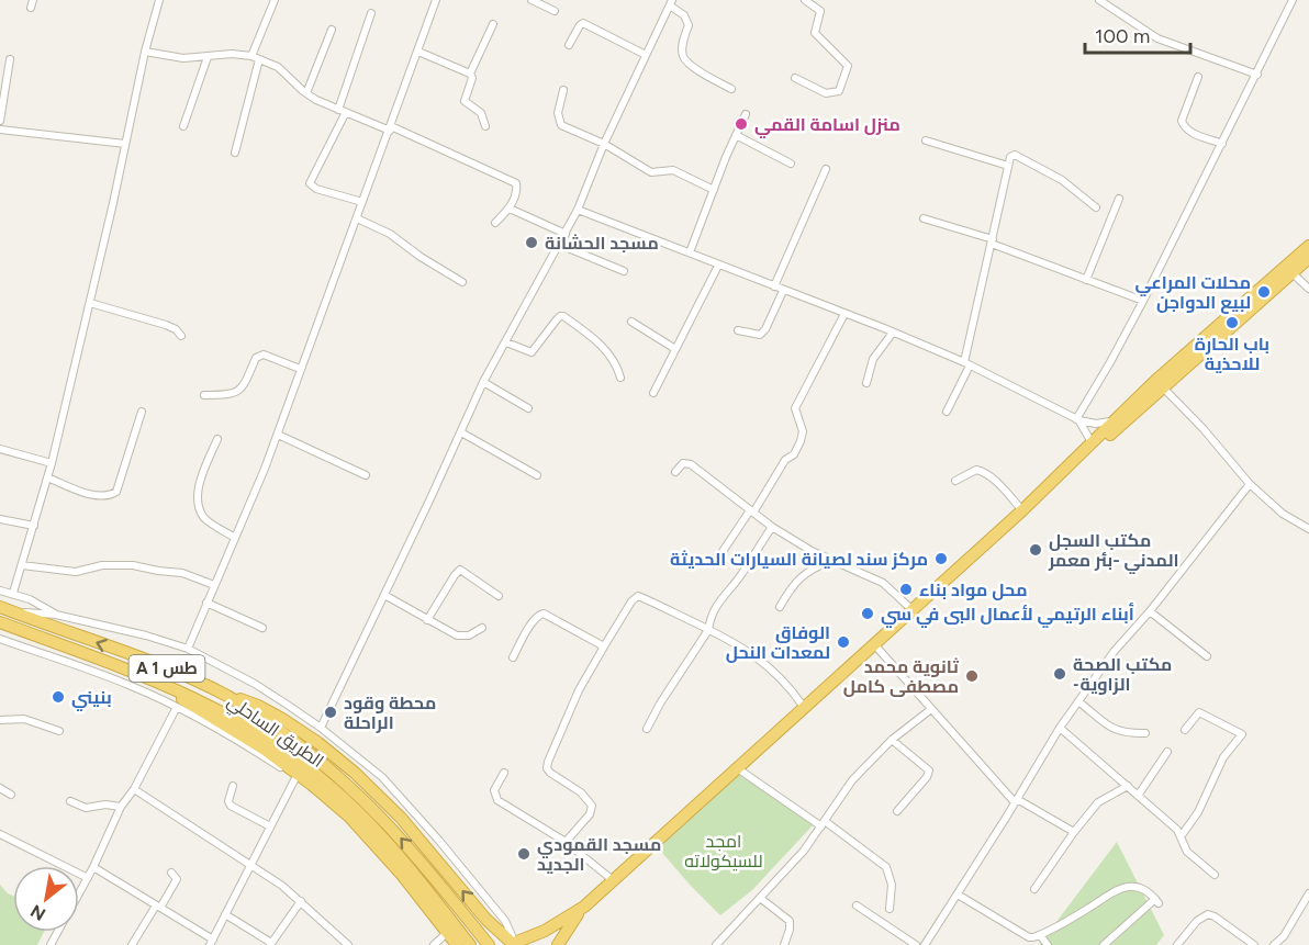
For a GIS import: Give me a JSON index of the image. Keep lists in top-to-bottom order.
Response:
{
  "streets": {
    "highway": ["A 1 طس", "الطريق الساحلي"]
  },
  "parks": ["امجد للسيكولاته"],
  "places": [
    "منزل اسامة القمي",
    "مسجد الحشانة",
    "محلات المراعي لبيع الدواجن",
    "باب الحارة للاحذية",
    "مكتب السجل المدني -بئر معمر",
    "مركز سند لصيانة السيارات الحديثة",
    "محل مواد بناء",
    "أبناء الرتيمي لأعمال البى في سي",
    "الوفاق لمعدات النحل",
    "مكتب الصحة -الزاوية",
    "ثانوية محمد مصطفى كامل",
    "بنيني",
    "محطة وقود الراحلة",
    "مسجد القمودي الجديد"
  ],
  "scale_bar": "100 m",
  "north": "bottom left"
}
